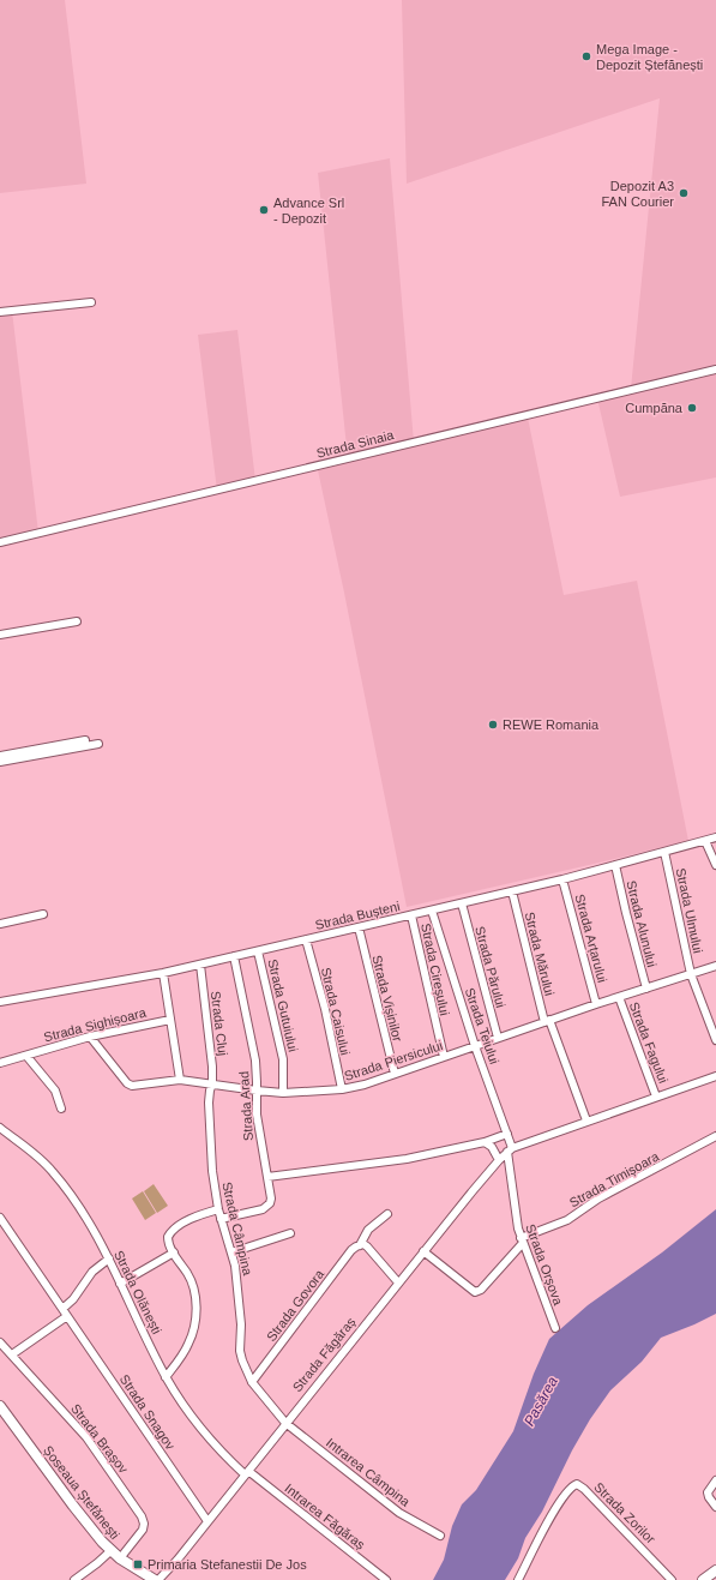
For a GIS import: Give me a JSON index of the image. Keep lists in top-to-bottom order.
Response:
{
  "streets": {
    "main road": ["Șoseaua Ștefănești"],
    "street": [
      "Strada Sinaia",
      "Strada Ulmului",
      "Strada Bușteni",
      "Strada Alunului",
      "Strada Arțarului",
      "Strada Mărului",
      "Strada Părului",
      "Strada Cireșului",
      "Strada Vișinilor",
      "Strada Gutuiului",
      "Strada Caisului",
      "Strada Cluj",
      "Strada Sighișoara",
      "Strada Teiului",
      "Strada Fagului",
      "Strada Piersicului",
      "Strada Arad",
      "Strada Timișoara",
      "Strada Câmpina",
      "Strada Orșova",
      "Strada Olănești",
      "Strada Govora",
      "Strada Făgăraș",
      "Strada Snagov",
      "Strada Brașov",
      "Intrarea Câmpina",
      "Strada Zorilor",
      "Intrarea Făgăraș"
    ]
  },
  "crossings": [
    ["Strada Ulmului", "Strada Bușteni"],
    ["Strada Ulmului", "Strada Piersicului"],
    ["Strada Bușteni", "Strada Alunului"],
    ["Strada Bușteni", "Strada Arțarului"],
    ["Strada Bușteni", "Strada Mărului"],
    ["Strada Bușteni", "Strada Părului"],
    ["Strada Bușteni", "Strada Cireșului"],
    ["Strada Bușteni", "Strada Vișinilor"],
    ["Strada Bușteni", "Strada Gutuiului"],
    ["Strada Bușteni", "Strada Caisului"],
    ["Strada Bușteni", "Strada Cluj"],
    ["Strada Bușteni", "Strada Teiului"],
    ["Strada Bușteni", "Strada Arad"],
    ["Strada Alunului", "Strada Piersicului"],
    ["Strada Arțarului", "Strada Piersicului"],
    ["Strada Mărului", "Strada Piersicului"],
    ["Strada Părului", "Strada Piersicului"],
    ["Strada Cireșului", "Strada Piersicului"],
    ["Strada Vișinilor", "Strada Piersicului"],
    ["Strada Gutuiului", "Strada Piersicului"],
    ["Strada Caisului", "Strada Piersicului"],
    ["Strada Cluj", "Strada Piersicului"],
    ["Strada Cluj", "Strada Câmpina"],
    ["Strada Sighișoara", "Strada Piersicului"],
    ["Strada Teiului", "Strada Piersicului"],
    ["Strada Teiului", "Strada Orșova"],
    ["Strada Teiului", "Strada Făgăraș"],
    ["Strada Fagului", "Strada Piersicului"],
    ["Strada Piersicului", "Strada Arad"],
    ["Strada Piersicului", "Strada Câmpina"],
    ["Strada Arad", "Strada Câmpina"],
    ["Strada Timișoara", "Strada Orșova"],
    ["Strada Timișoara", "Strada Făgăraș"],
    ["Strada Câmpina", "Strada Govora"],
    ["Strada Câmpina", "Strada Făgăraș"],
    ["Strada Câmpina", "Intrarea Câmpina"],
    ["Strada Orșova", "Strada Făgăraș"],
    ["Strada Olănești", "Strada Făgăraș"],
    ["Strada Olănești", "Intrarea Făgăraș"],
    ["Strada Făgăraș", "Strada Snagov"],
    ["Strada Făgăraș", "Intrarea Câmpina"],
    ["Strada Făgăraș", "Șoseaua Ștefănești"],
    ["Strada Făgăraș", "Intrarea Făgăraș"],
    ["Strada Brașov", "Șoseaua Ștefănești"]
  ],
  "water": ["Pasărea"],
  "places": {
    "other": [
      "Mega Image - Depozit Ștefănești",
      "Depozit A3 FAN Courier",
      "Advance Srl - Depozit",
      "Cumpăna",
      "REWE Romania"
    ],
    "transit": ["Primaria Stefanestii De Jos"]
  }
}
